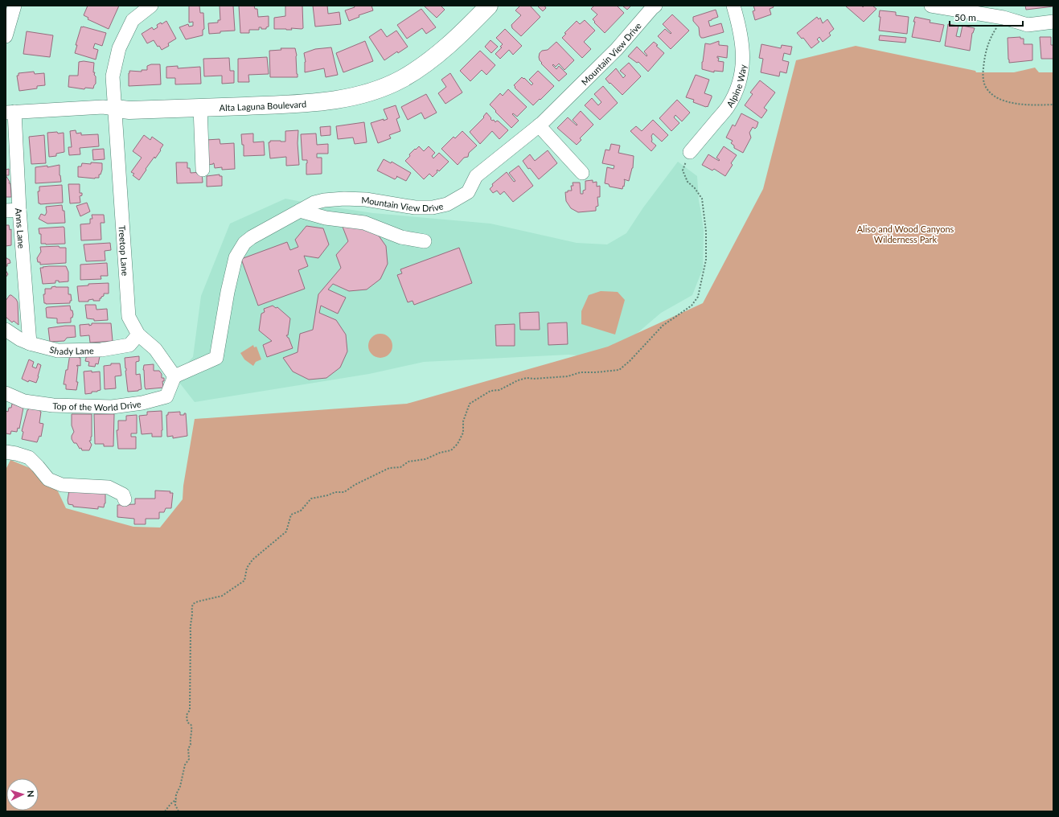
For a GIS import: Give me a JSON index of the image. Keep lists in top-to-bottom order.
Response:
{
  "streets": {
    "main road": ["Alta Laguna Boulevard"],
    "street": [
      "Mountain View Drive",
      "Alpine Way",
      "Anns Lane",
      "Treetop Lane",
      "Shady Lane",
      "Top of the World Drive"
    ]
  },
  "crossings": [
    ["Mountain View Drive", "Treetop Lane"],
    ["Mountain View Drive", "Top of the World Drive"],
    ["Alta Laguna Boulevard", "Anns Lane"],
    ["Alta Laguna Boulevard", "Treetop Lane"],
    ["Anns Lane", "Shady Lane"],
    ["Treetop Lane", "Shady Lane"],
    ["Treetop Lane", "Top of the World Drive"]
  ],
  "parks": ["Aliso and Wood Canyons Wilderness Park"],
  "scale_bar": "50 m",
  "north": "right"
}
